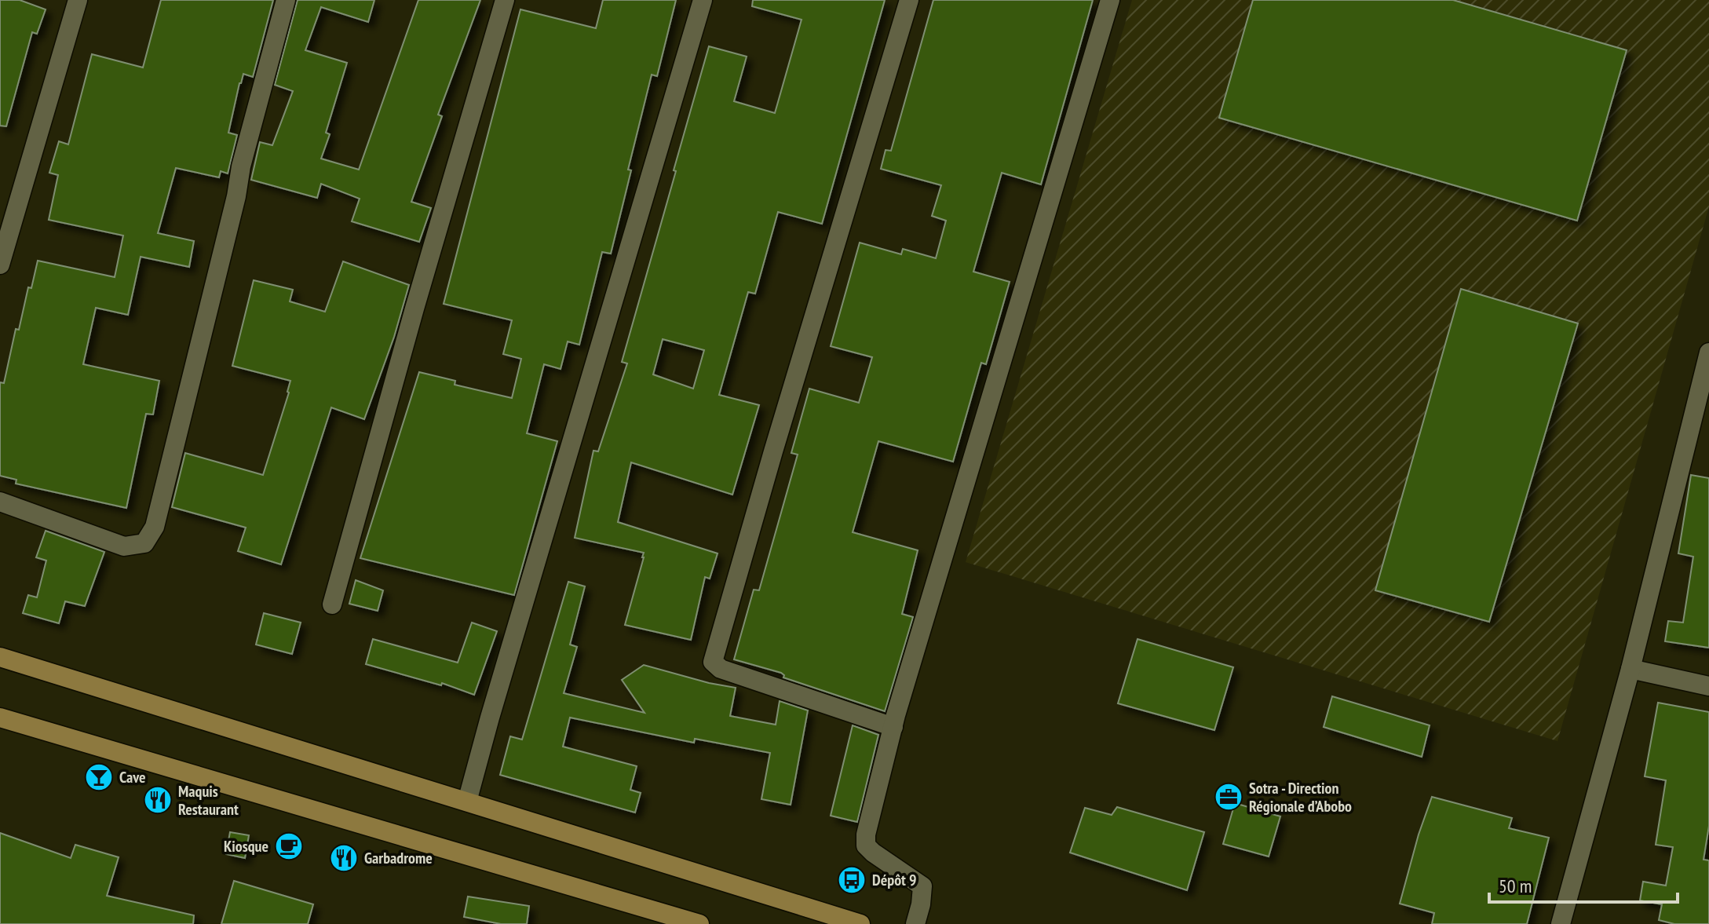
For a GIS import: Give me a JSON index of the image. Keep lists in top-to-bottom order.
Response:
{
  "places": {
    "bar": ["Cave"],
    "office": ["Sotra - Direction Régionale d’Abobo"],
    "restaurant": ["Maquis Restaurant", "Garbadrome"],
    "cafe": ["Kiosque"],
    "bus stop": ["Dépôt 9"]
  },
  "scale_bar": "50 m"
}
